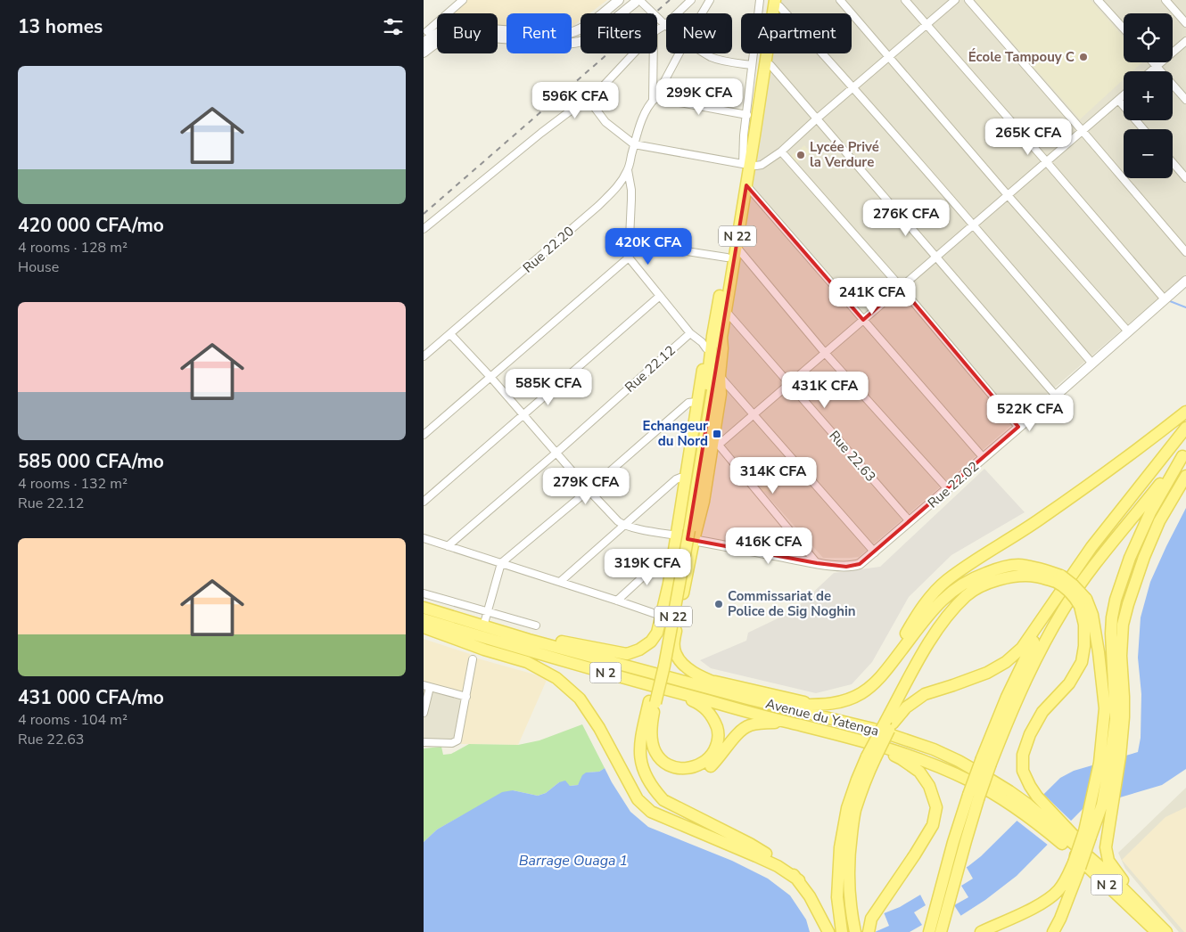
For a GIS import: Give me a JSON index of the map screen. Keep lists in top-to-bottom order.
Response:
{
  "streets": {
    "main road": ["N 22", "N 2", "Avenue du Yatenga"],
    "street": [
      "Rue 22.20",
      "Rue 22.12",
      "Rue 22.63",
      "Rue 22.02"
    ]
  },
  "crossings": [
    ["N 22", "Rue 22.63"],
    ["Rue 22.63", "Rue 22.02"],
    ["N 2", "Avenue du Yatenga"]
  ],
  "water": ["Barrage Ouaga 1"],
  "places": {
    "other": ["École Tampouy C", "Lycée Privé la Verdure", "Commissariat de Police de Sig Noghin"],
    "transit": ["Echangeur du Nord"]
  },
  "page": {
    "heading": "13 homes",
    "map_buttons": ["+", "−"],
    "chip": [
      "Buy",
      "Rent",
      "Filters",
      "New",
      "Apartment"
    ],
    "list": [
      {
        "name": "420 000 CFA/mo",
        "note": "4 rooms · 128 m² · House"
      },
      {
        "name": "585 000 CFA/mo",
        "note": "4 rooms · 132 m² · Rue 22.12"
      },
      {
        "name": "431 000 CFA/mo",
        "note": "4 rooms · 104 m² · Rue 22.63"
      }
    ],
    "price": [
      "299K CFA",
      "596K CFA",
      "265K CFA",
      "276K CFA",
      "420K CFA",
      "241K CFA",
      "585K CFA",
      "431K CFA",
      "522K CFA",
      "314K CFA",
      "279K CFA",
      "416K CFA",
      "319K CFA"
    ]
  }
}
